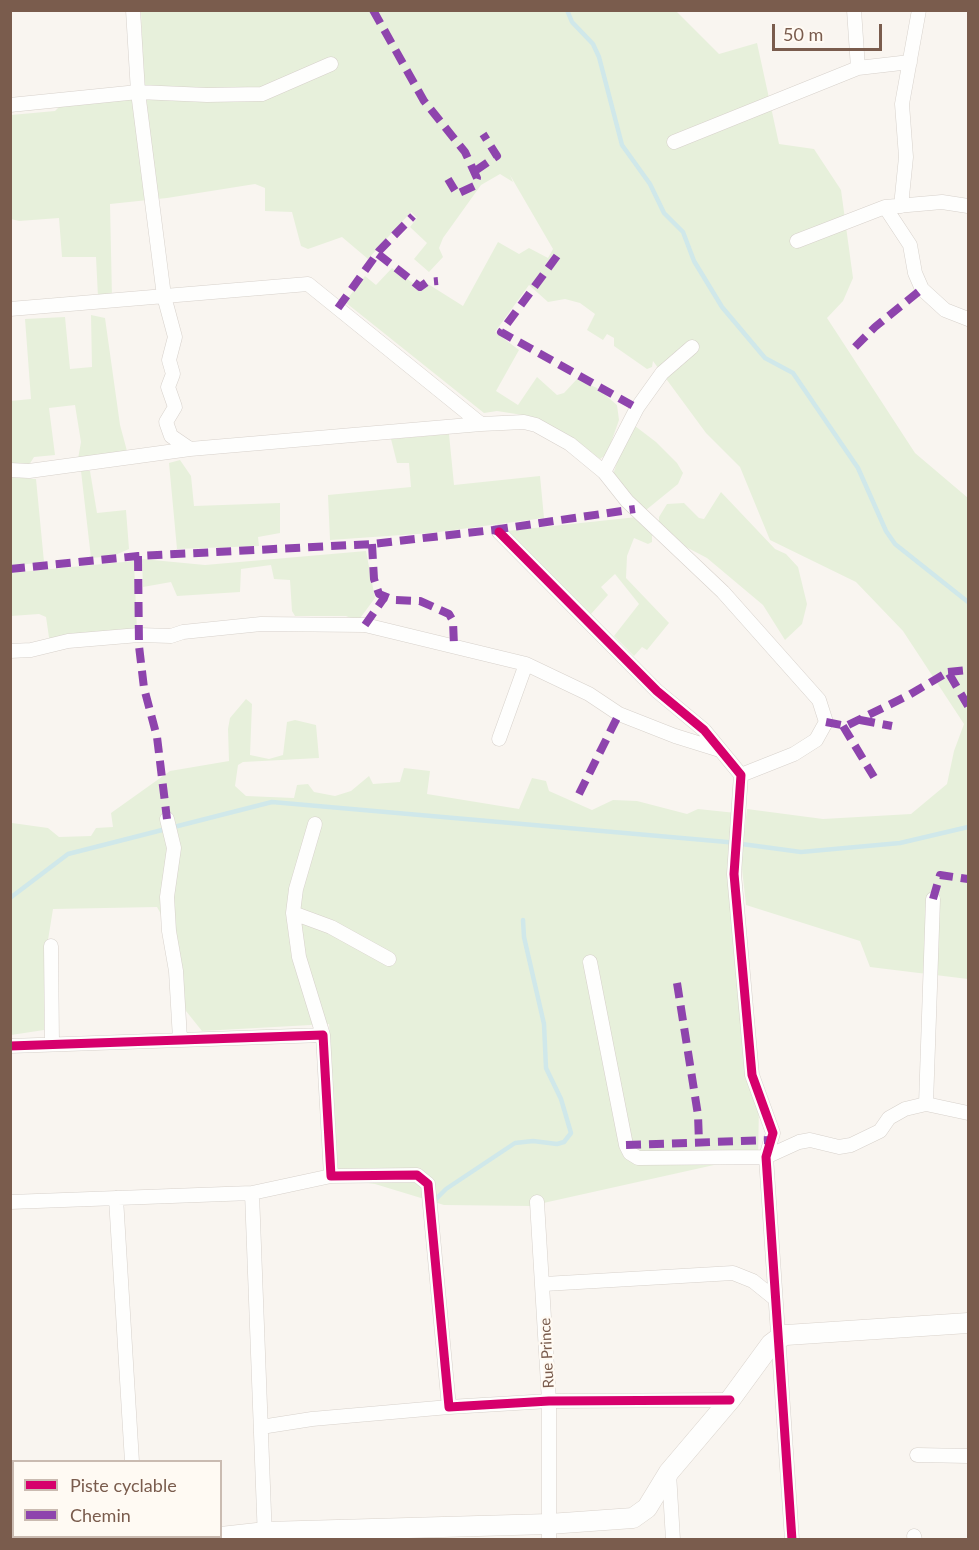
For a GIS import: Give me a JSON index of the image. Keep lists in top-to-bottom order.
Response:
{
  "streets": {
    "street": ["Rue Prince"]
  },
  "legend": ["Piste cyclable", "Chemin"],
  "scale_bar": "50 m"
}
